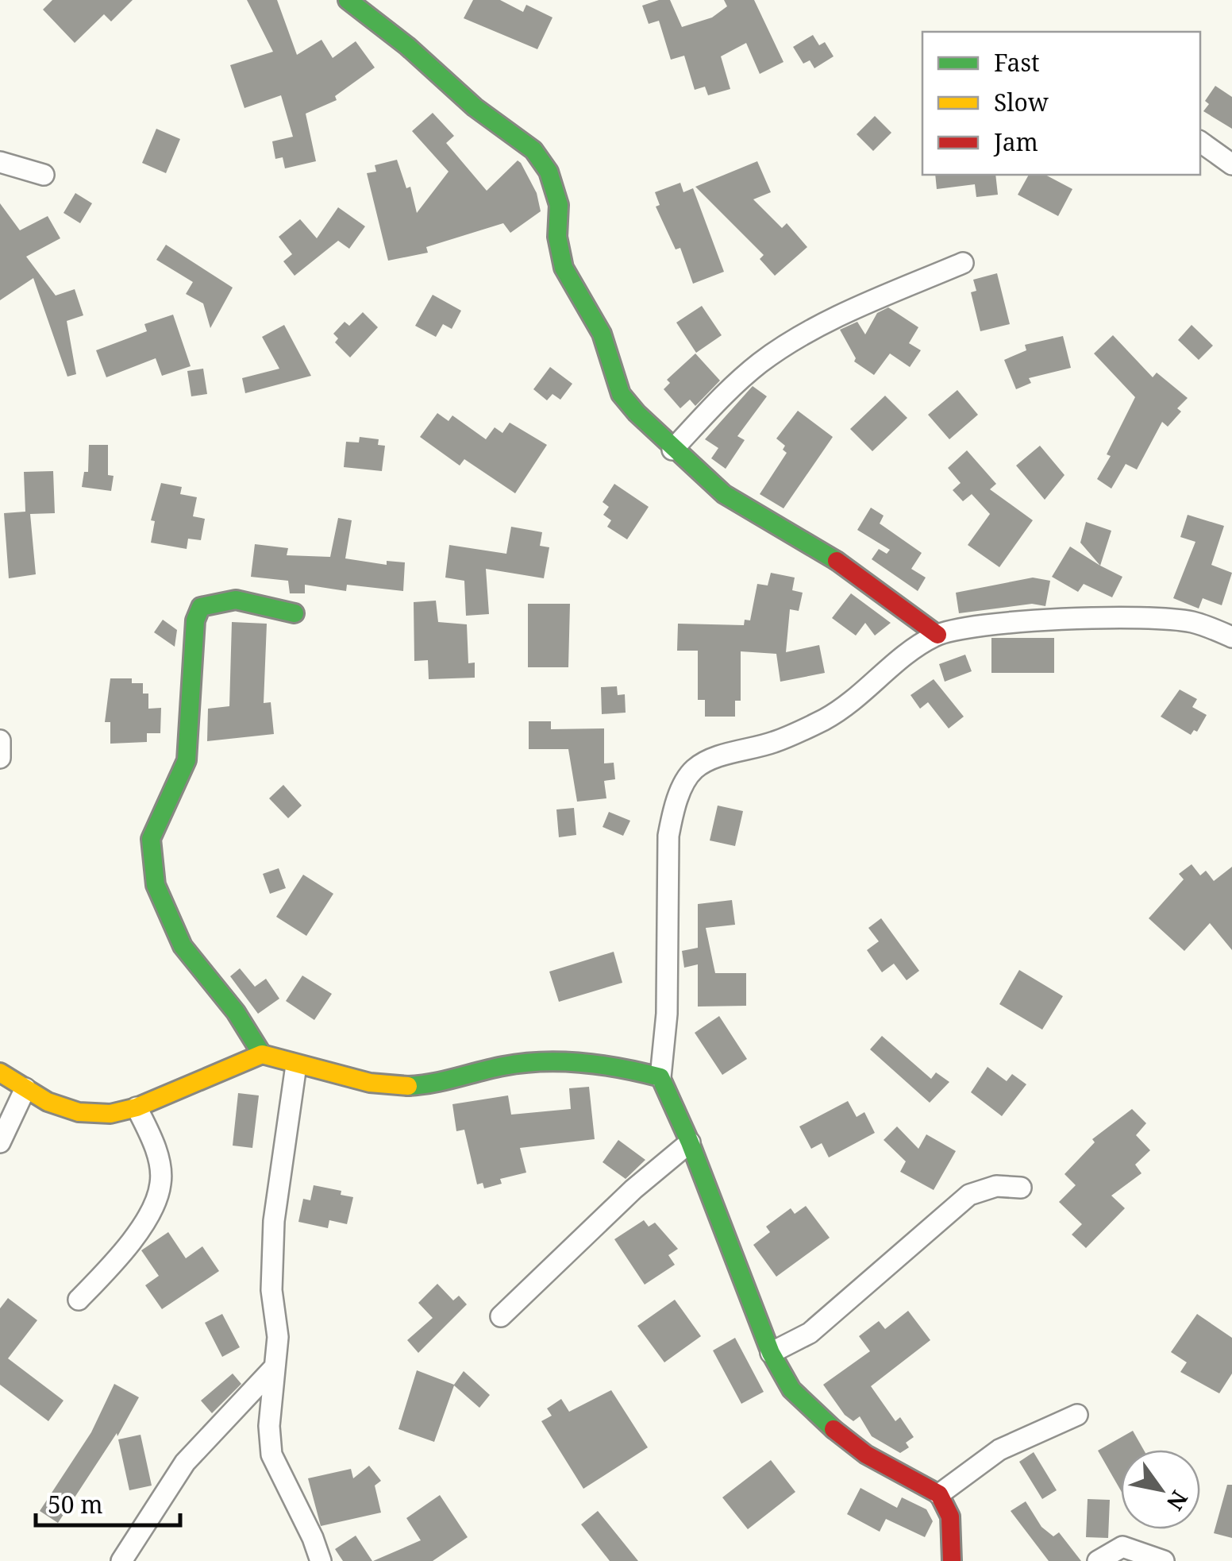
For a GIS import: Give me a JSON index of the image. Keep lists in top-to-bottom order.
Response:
{
  "legend": ["Fast", "Slow", "Jam"],
  "scale_bar": "50 m",
  "north": "bottom right"
}
